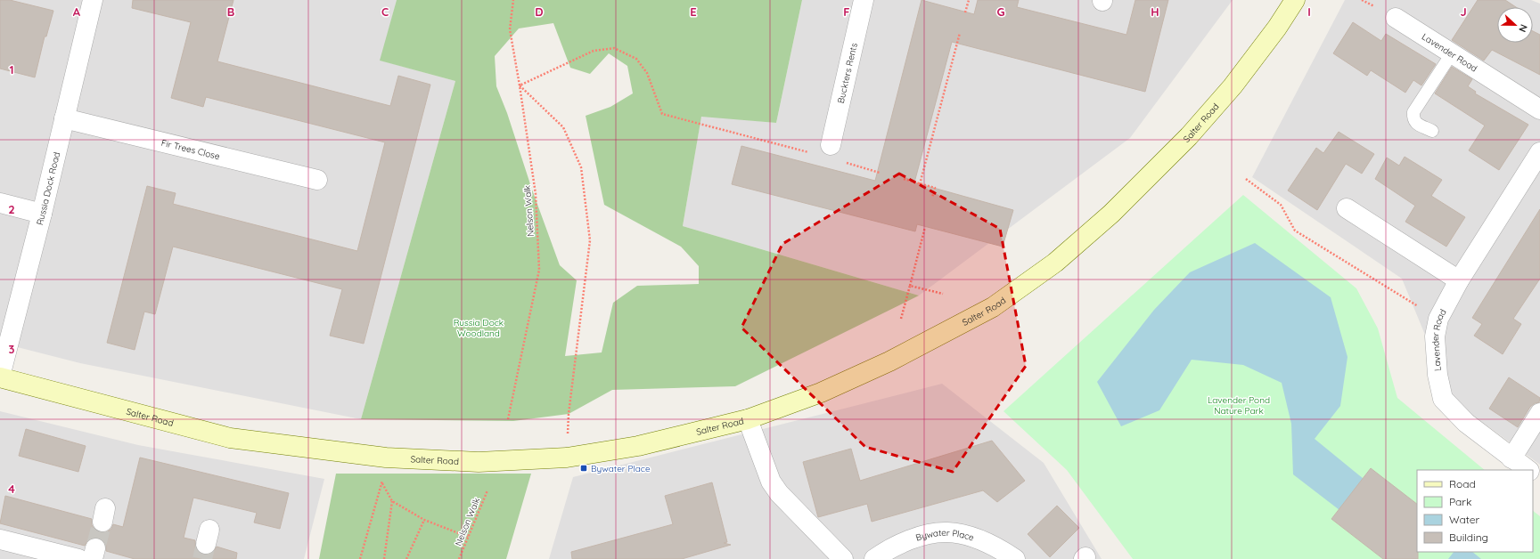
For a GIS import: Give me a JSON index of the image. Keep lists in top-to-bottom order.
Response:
{
  "streets": {
    "main road": ["Salter Road"],
    "street": [
      "Lavender Road",
      "Buckters Rents",
      "Fir Trees Close",
      "Russia Dock Road",
      "Bywater Place"
    ],
    "path": ["Nelson Walk"]
  },
  "crossings": [
    ["Salter Road", "Russia Dock Road"],
    ["Fir Trees Close", "Russia Dock Road"]
  ],
  "parks": ["Russia Dock Woodland", "Lavender Pond Nature Park"],
  "places": {
    "transit": ["Bywater Place"]
  },
  "legend": [
    "Road",
    "Park",
    "Water",
    "Building"
  ],
  "north": "right",
  "grid": {
    "columns": [
      "A",
      "B",
      "C",
      "D",
      "E",
      "F",
      "G",
      "H",
      "I",
      "J"
    ],
    "rows": [
      "1",
      "2",
      "3",
      "4"
    ]
  }
}
